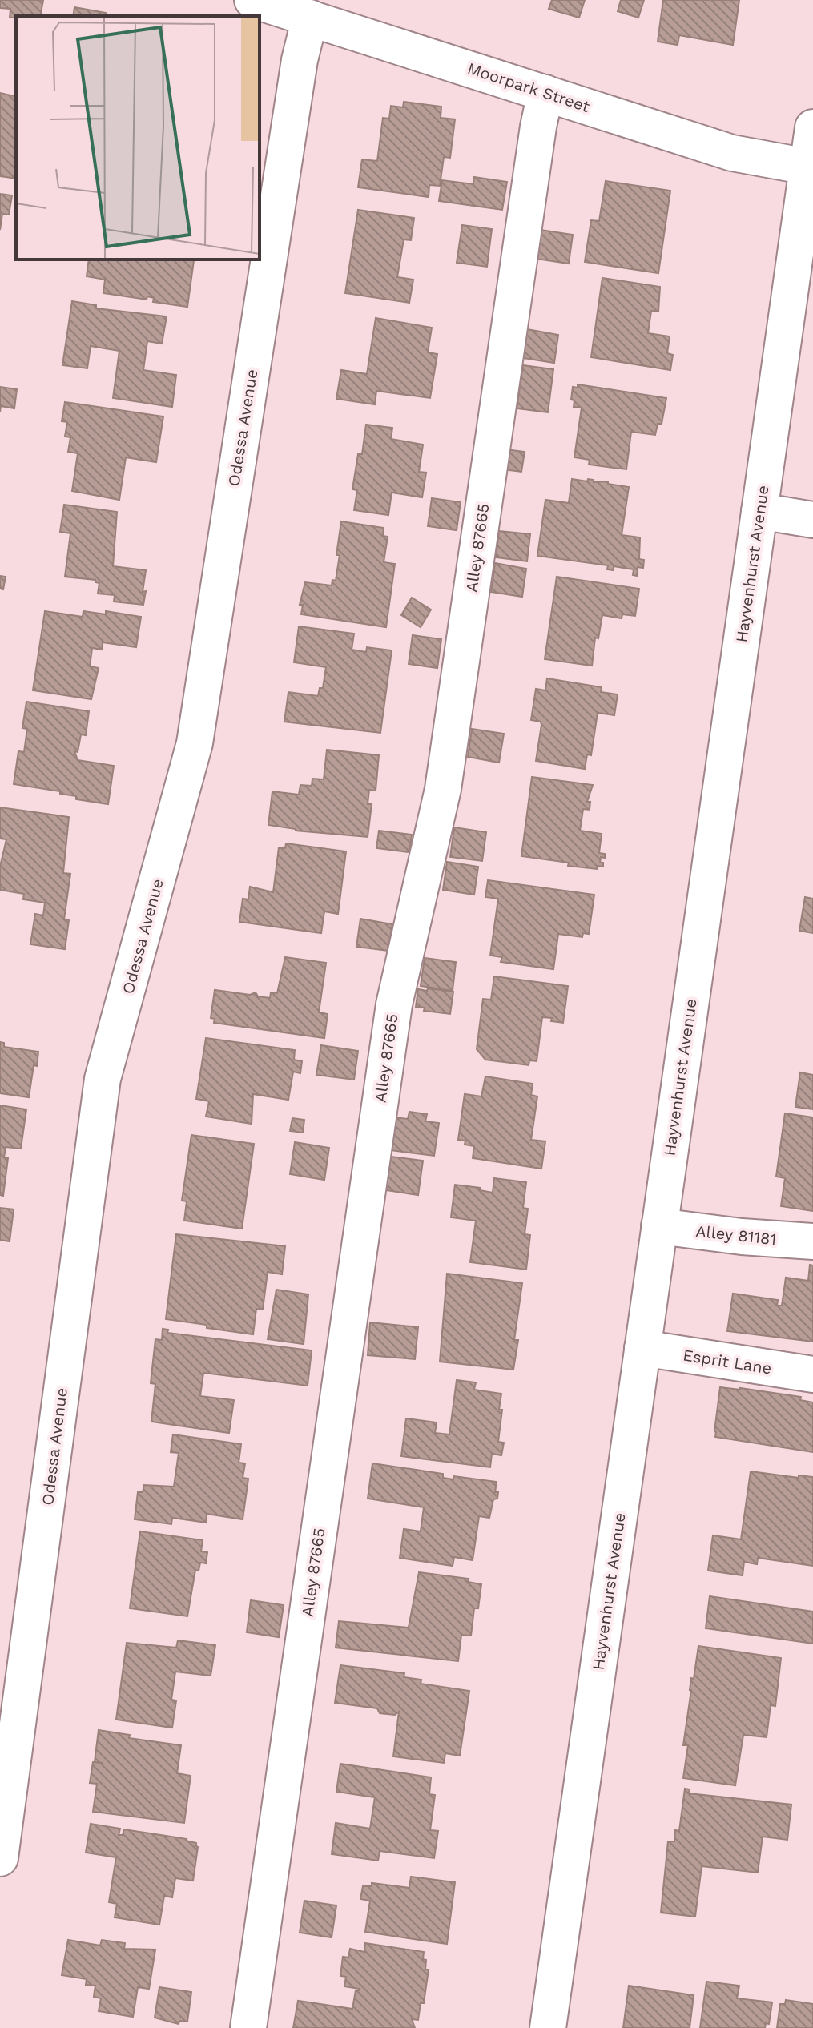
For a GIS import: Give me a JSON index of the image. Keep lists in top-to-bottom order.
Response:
{
  "streets": {
    "street": [
      "Moorpark Street",
      "Odessa Avenue",
      "Alley 87665",
      "Hayvenhurst Avenue",
      "Alley 81181",
      "Esprit Lane"
    ]
  },
  "crossings": [
    ["Moorpark Street", "Odessa Avenue"],
    ["Moorpark Street", "Alley 87665"],
    ["Moorpark Street", "Hayvenhurst Avenue"],
    ["Hayvenhurst Avenue", "Alley 81181"],
    ["Hayvenhurst Avenue", "Esprit Lane"]
  ]
}
